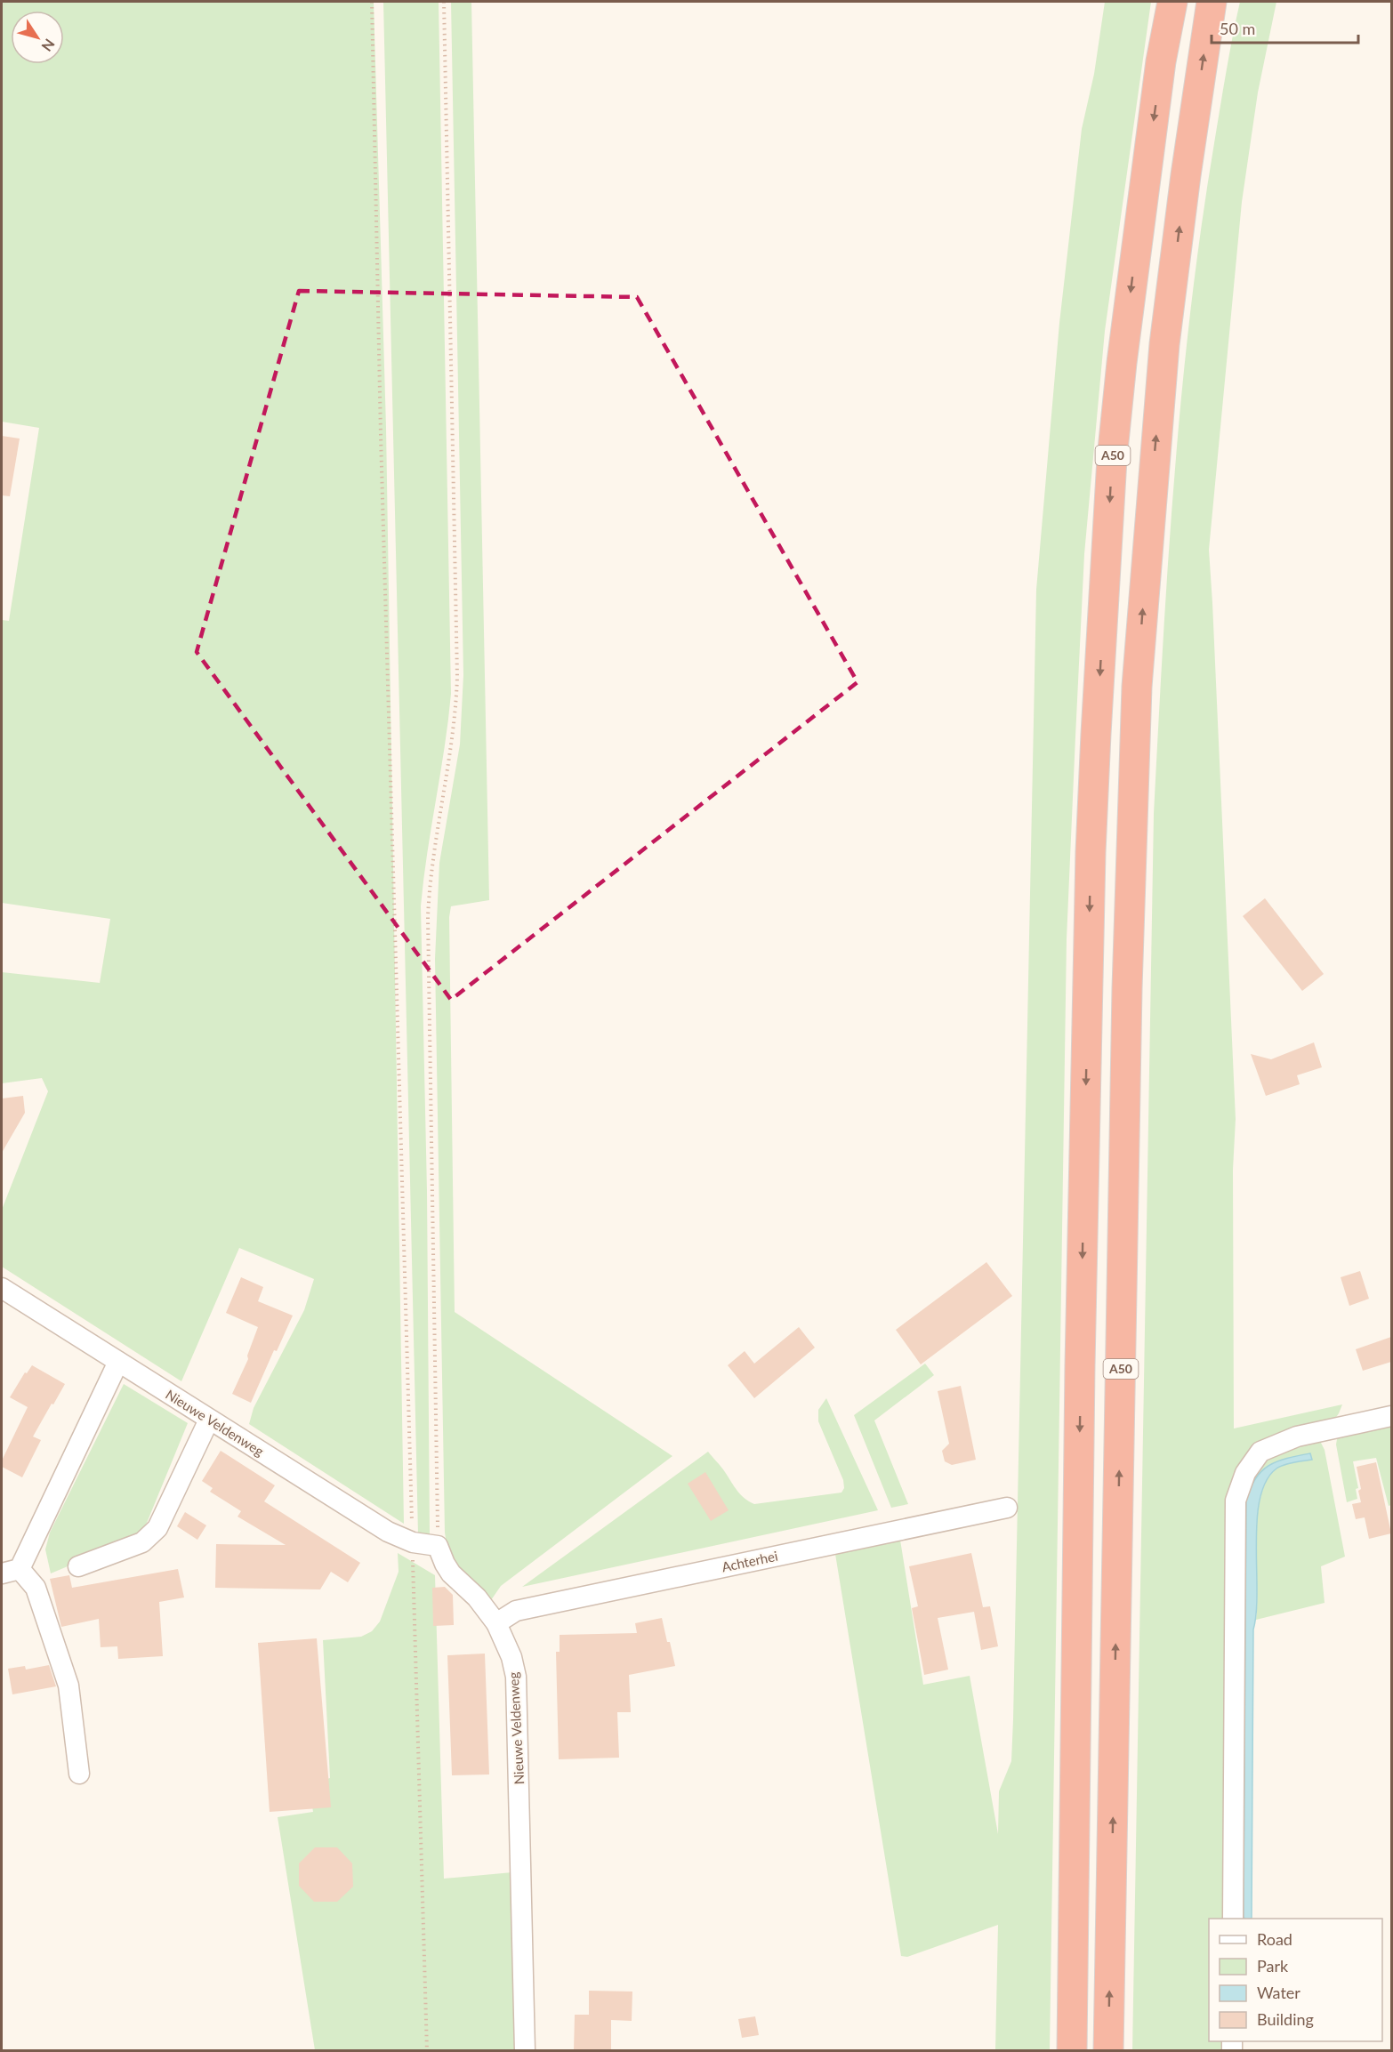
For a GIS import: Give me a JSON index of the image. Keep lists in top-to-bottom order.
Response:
{
  "streets": {
    "highway": ["A50"],
    "street": ["Nieuwe Veldenweg", "Achterhei"]
  },
  "crossings": [
    ["Nieuwe Veldenweg", "Achterhei"]
  ],
  "legend": [
    "Road",
    "Park",
    "Water",
    "Building"
  ],
  "scale_bar": "50 m",
  "north": "bottom right"
}
